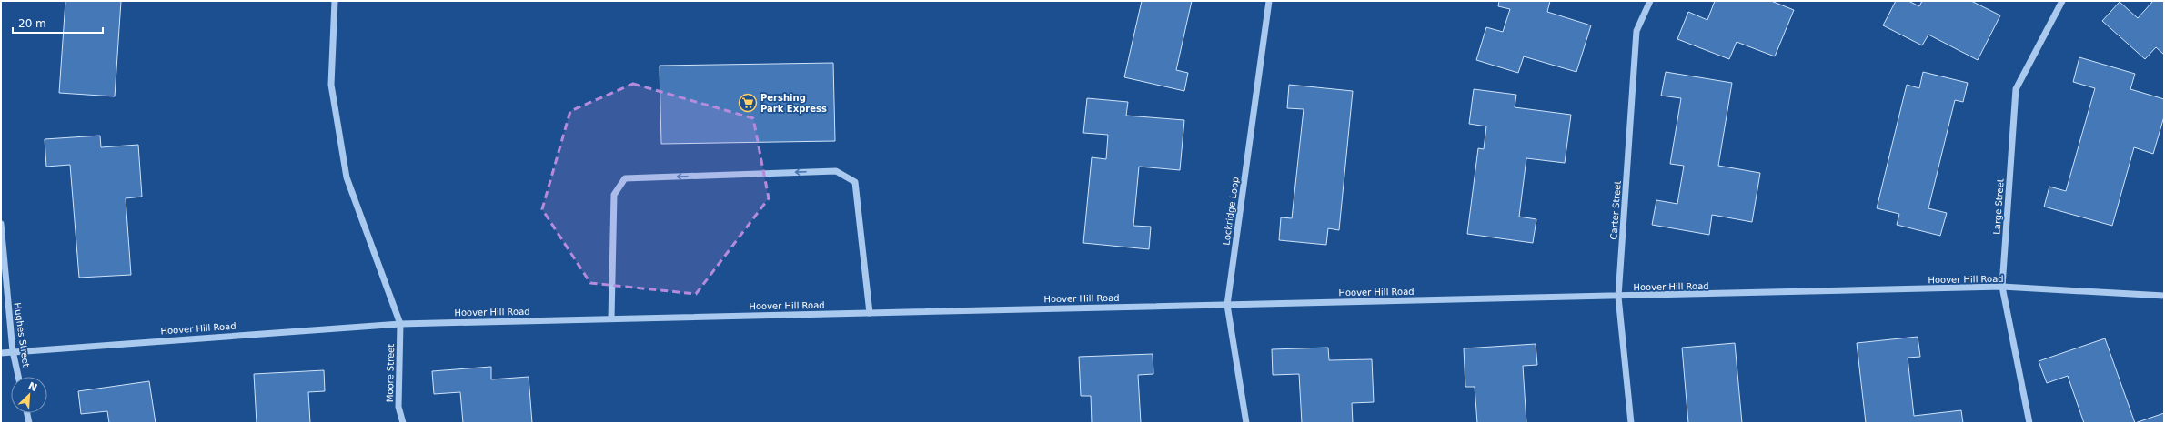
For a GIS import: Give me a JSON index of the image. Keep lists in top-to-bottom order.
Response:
{
  "streets": {
    "street": [
      "Large Street",
      "Carter Street",
      "Lockridge Loop",
      "Hoover Hill Road",
      "Hughes Street",
      "Moore Street"
    ]
  },
  "crossings": [
    ["Large Street", "Hoover Hill Road"],
    ["Carter Street", "Hoover Hill Road"],
    ["Lockridge Loop", "Hoover Hill Road"],
    ["Hoover Hill Road", "Hughes Street"],
    ["Hoover Hill Road", "Moore Street"]
  ],
  "places": {
    "supermarket": ["Pershing Park Express"]
  },
  "scale_bar": "20 m",
  "north": "top right"
}
